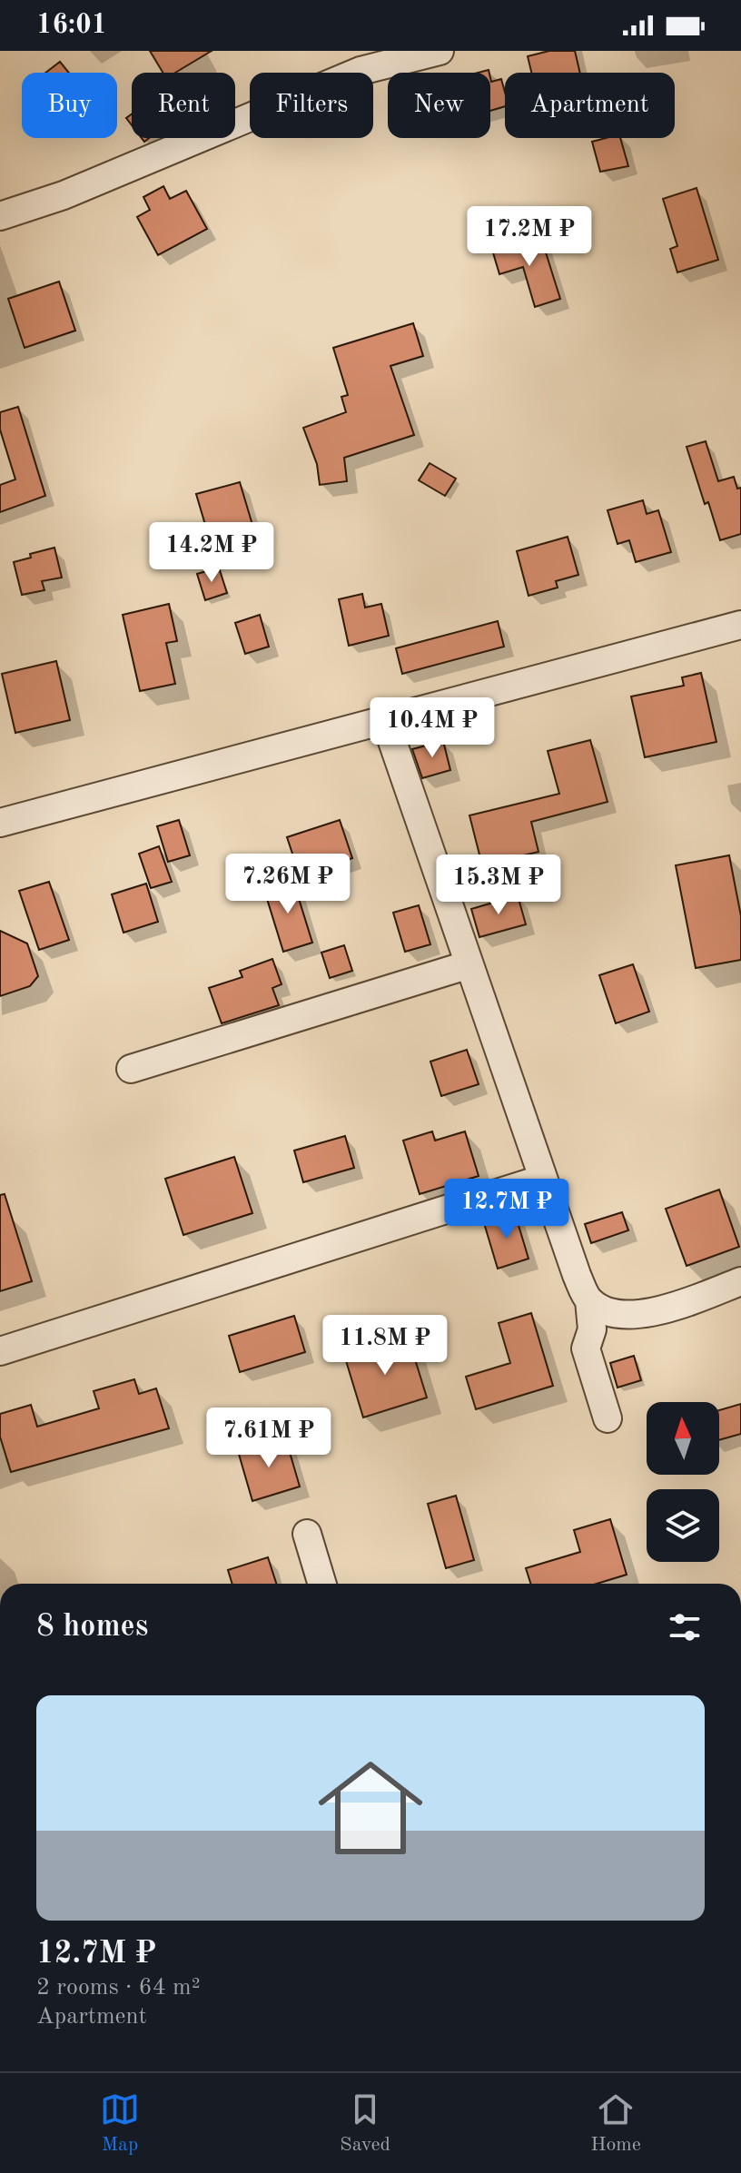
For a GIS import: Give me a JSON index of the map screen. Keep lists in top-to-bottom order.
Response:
{
  "north": "top",
  "page": {
    "status": "16:01",
    "chip": [
      "Buy",
      "Rent",
      "Filters",
      "New",
      "Apartment"
    ],
    "price": [
      "17.2M ₽",
      "14.2M ₽",
      "10.4M ₽",
      "7.26M ₽",
      "15.3M ₽",
      "12.7M ₽",
      "11.8M ₽",
      "7.61M ₽"
    ],
    "heading": "8 homes",
    "list": [
      {
        "name": "12.7M ₽",
        "note": "2 rooms · 64 m² · Apartment"
      }
    ],
    "tabs": ["Map", "Saved", "Home"]
  }
}
